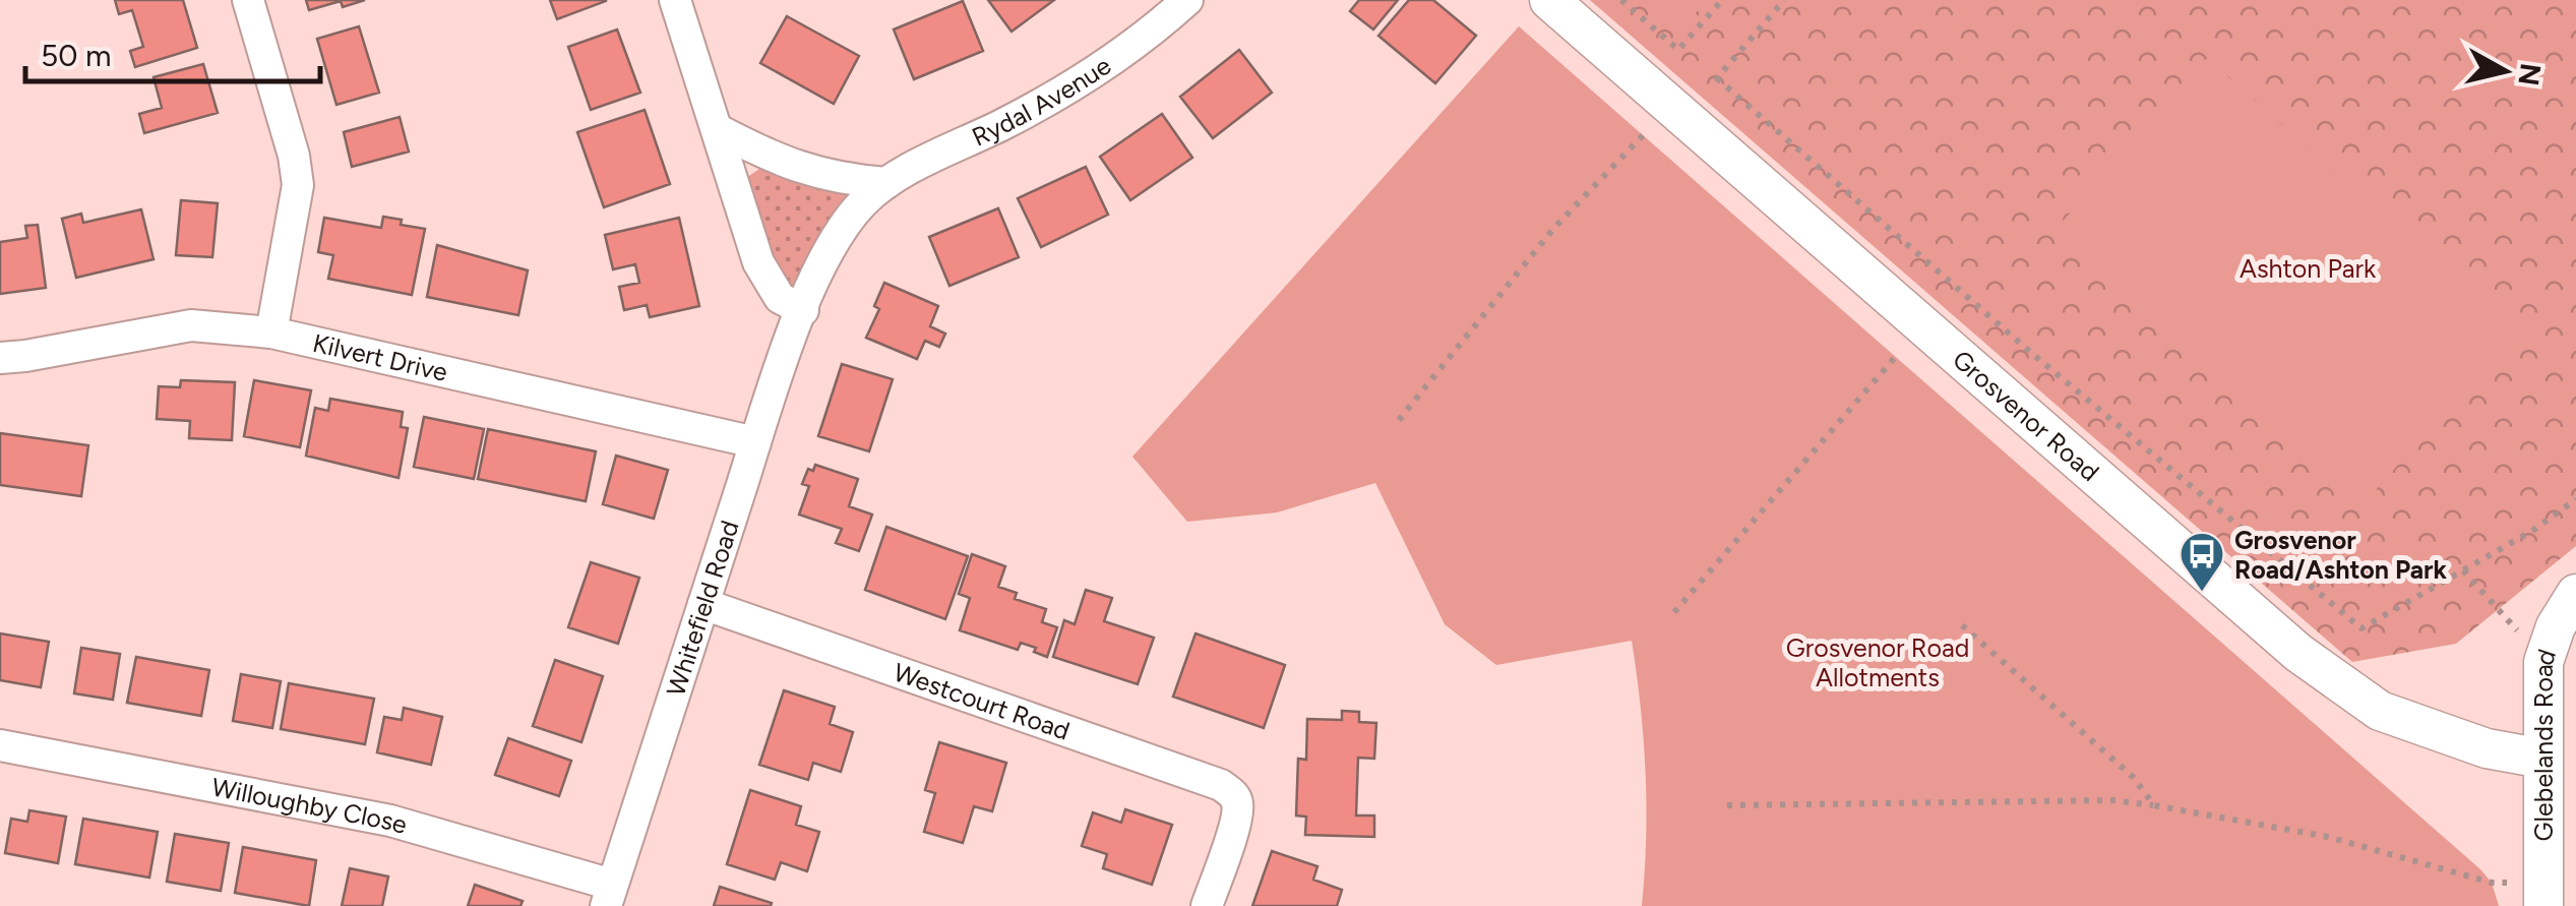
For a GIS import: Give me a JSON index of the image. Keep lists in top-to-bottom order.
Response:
{
  "streets": {
    "street": [
      "Rydal Avenue",
      "Kilvert Drive",
      "Grosvenor Road",
      "Whitefield Road",
      "Westcourt Road",
      "Glebelands Road",
      "Willoughby Close"
    ]
  },
  "crossings": [
    ["Rydal Avenue", "Whitefield Road"],
    ["Kilvert Drive", "Whitefield Road"],
    ["Grosvenor Road", "Glebelands Road"],
    ["Whitefield Road", "Westcourt Road"],
    ["Whitefield Road", "Willoughby Close"]
  ],
  "parks": ["Ashton Park", "Grosvenor Road Allotments"],
  "places": {
    "bus stop": ["Grosvenor Road/Ashton Park"]
  },
  "scale_bar": "50 m",
  "north": "right"
}
